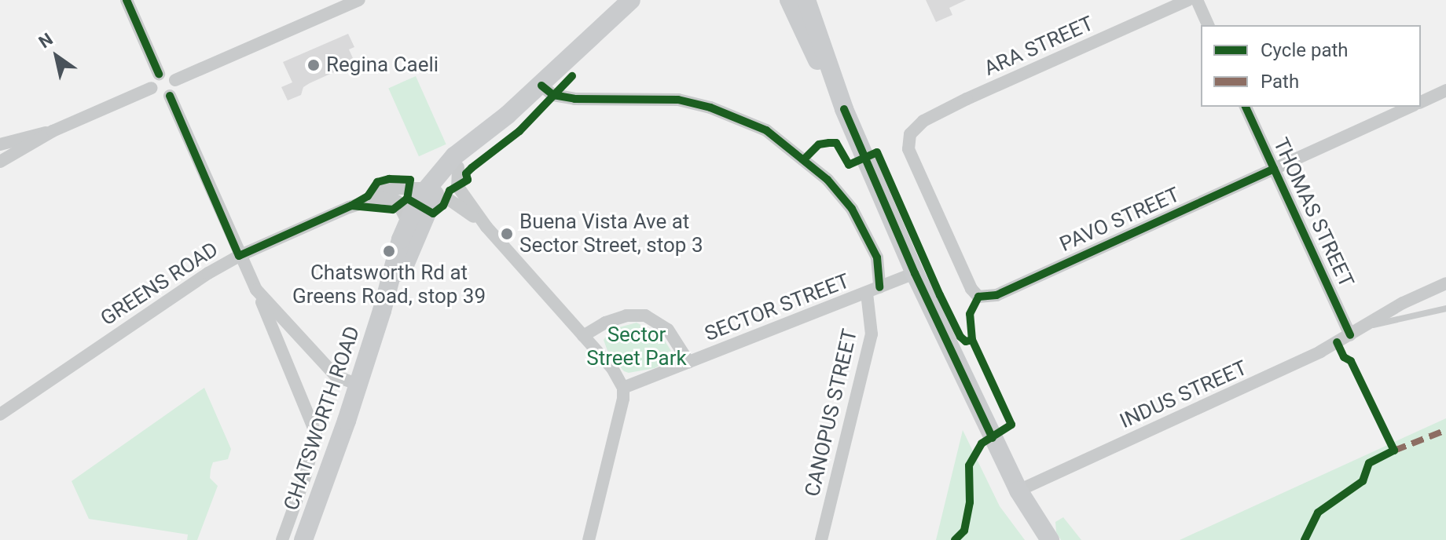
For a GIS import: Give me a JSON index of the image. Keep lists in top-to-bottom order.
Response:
{
  "streets": {
    "main road": ["CHATSWORTH ROAD"],
    "street": [
      "ARA STREET",
      "THOMAS STREET",
      "PAVO STREET",
      "GREENS ROAD",
      "SECTOR STREET",
      "INDUS STREET",
      "CANOPUS STREET"
    ]
  },
  "crossings": [
    ["ARA STREET", "PAVO STREET"],
    ["THOMAS STREET", "PAVO STREET"],
    ["THOMAS STREET", "INDUS STREET"],
    ["GREENS ROAD", "CHATSWORTH ROAD"],
    ["SECTOR STREET", "CANOPUS STREET"]
  ],
  "parks": ["Sector Street Park"],
  "places": ["Regina Caeli", "Buena Vista Ave at Sector Street, stop 3", "Chatsworth Rd at Greens Road, stop 39"],
  "legend": ["Cycle path", "Path"],
  "north": "top left"
}
